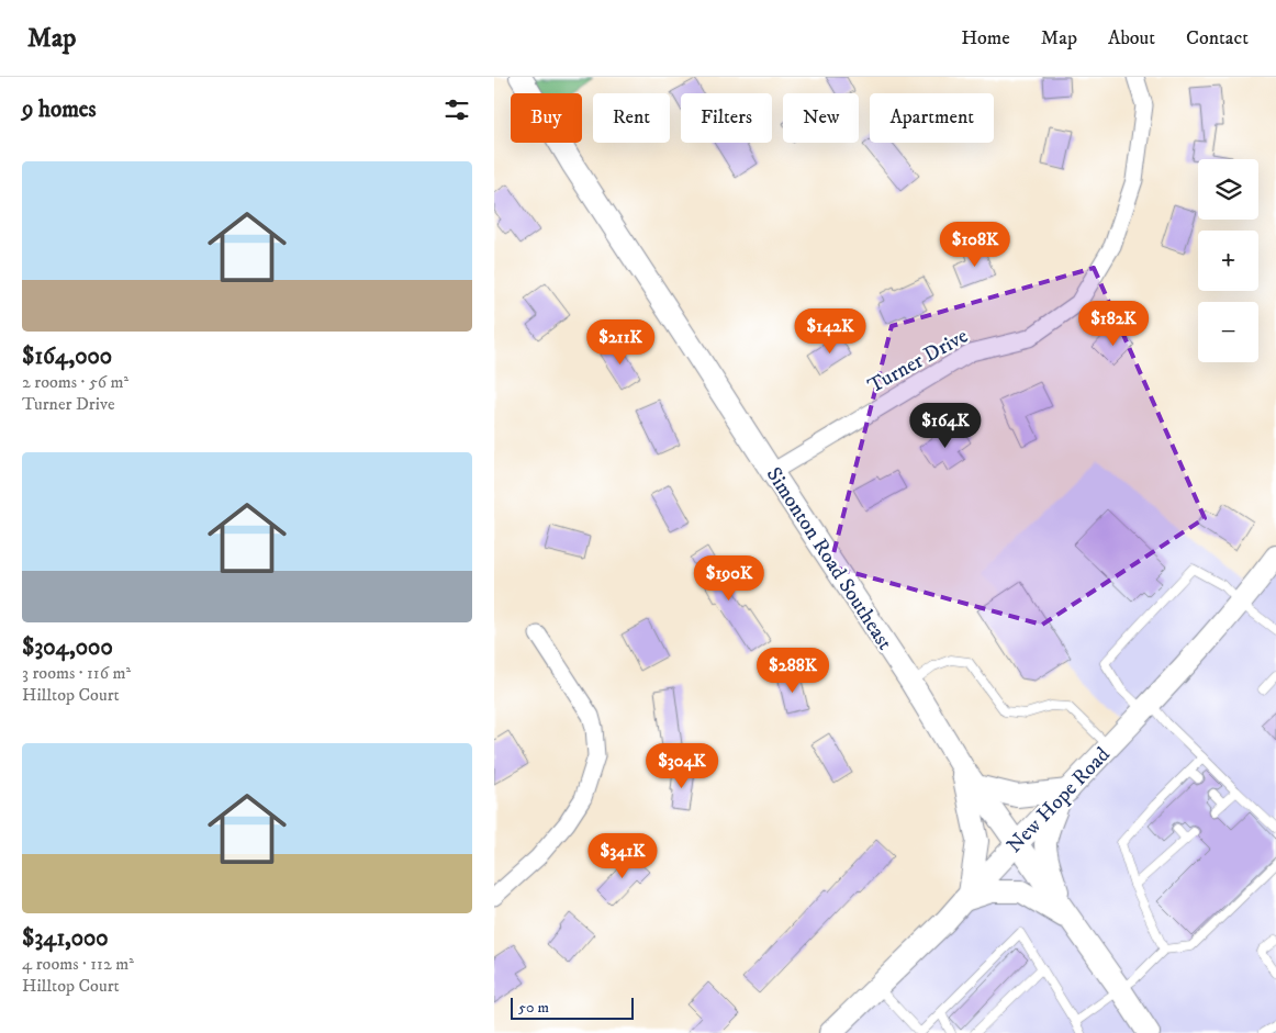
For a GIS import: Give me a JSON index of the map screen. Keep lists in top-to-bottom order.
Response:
{
  "streets": {
    "street": ["Turner Drive", "Simonton Road Southeast", "New Hope Road"]
  },
  "crossings": [
    ["Turner Drive", "Simonton Road Southeast"],
    ["Simonton Road Southeast", "New Hope Road"]
  ],
  "scale_bar": "50 m",
  "page": {
    "header": "Map",
    "nav": [
      "Home",
      "Map",
      "About",
      "Contact"
    ],
    "heading": "9 homes",
    "chip": [
      "Buy",
      "Rent",
      "Filters",
      "New",
      "Apartment"
    ],
    "list": [
      {
        "name": "$164,000",
        "note": "2 rooms · 56 m² · Turner Drive"
      },
      {
        "name": "$304,000",
        "note": "3 rooms · 116 m² · Hilltop Court"
      },
      {
        "name": "$341,000",
        "note": "4 rooms · 112 m² · Hilltop Court"
      }
    ],
    "map_buttons": ["+", "−"],
    "price": [
      "$108K",
      "$182K",
      "$142K",
      "$211K",
      "$164K",
      "$190K",
      "$288K",
      "$304K",
      "$341K"
    ],
    "scale": "50 m"
  }
}
